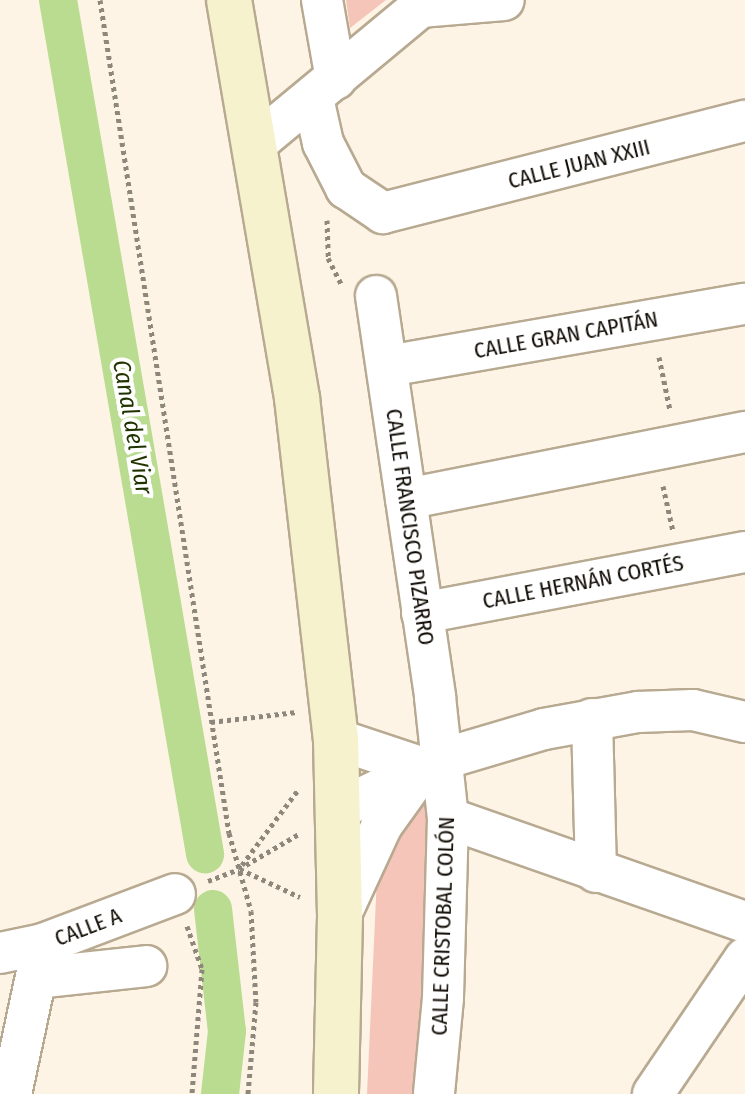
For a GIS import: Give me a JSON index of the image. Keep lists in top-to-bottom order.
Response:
{
  "streets": {
    "street": [
      "CALLE JUAN XXIII",
      "CALLE GRAN CAPITÁN",
      "CALLE FRANCISCO PIZARRO",
      "CALLE HERNÁN CORTÉS",
      "CALLE CRISTOBAL COLÓN",
      "CALLE A"
    ]
  },
  "crossings": [
    ["CALLE GRAN CAPITÁN", "CALLE FRANCISCO PIZARRO"],
    ["CALLE FRANCISCO PIZARRO", "CALLE HERNÁN CORTÉS"],
    ["CALLE FRANCISCO PIZARRO", "CALLE CRISTOBAL COLÓN"]
  ],
  "water": ["Canal del Viar"]
}
